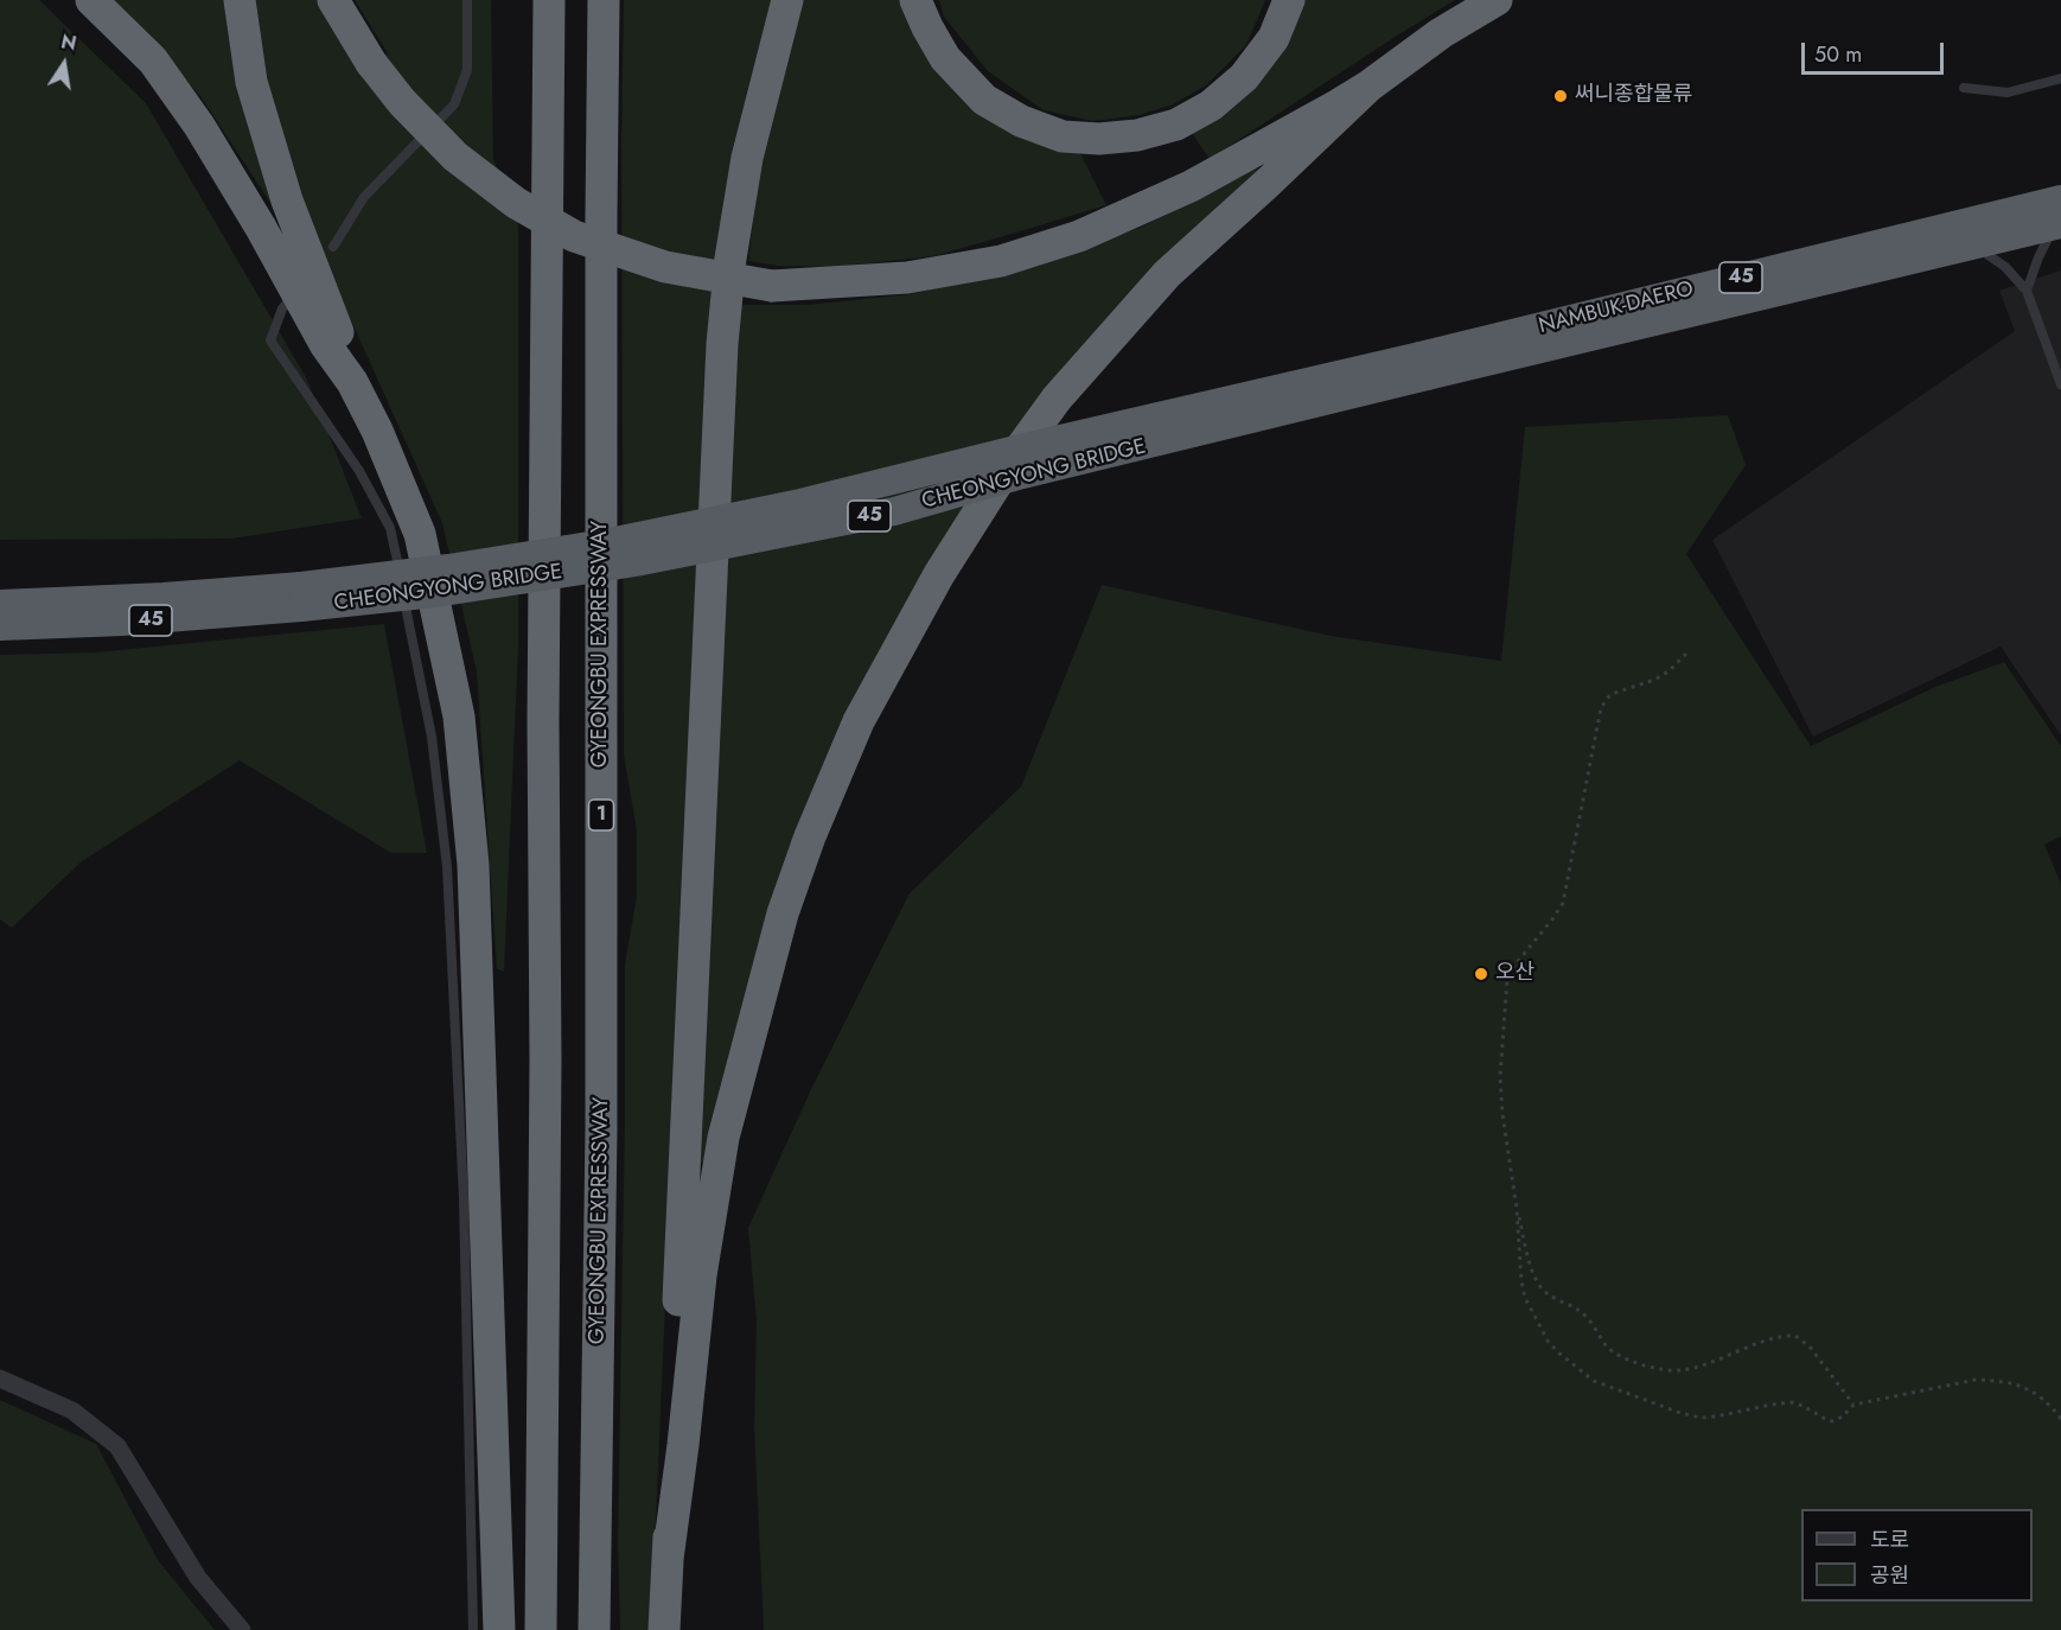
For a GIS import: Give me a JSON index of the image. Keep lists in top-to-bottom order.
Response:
{
  "streets": {
    "highway": [
      "45",
      "NAMBUK-DAERO",
      "CHEONGYONG BRIDGE",
      "GYEONGBU EXPRESSWAY",
      "1"
    ]
  },
  "crossings": [
    ["45", "CHEONGYONG BRIDGE"],
    ["NAMBUK-DAERO", "CHEONGYONG BRIDGE"]
  ],
  "places": ["써니종합물류", "오산"],
  "legend": ["도로", "공원"],
  "scale_bar": "50 m",
  "north": "top"
}
